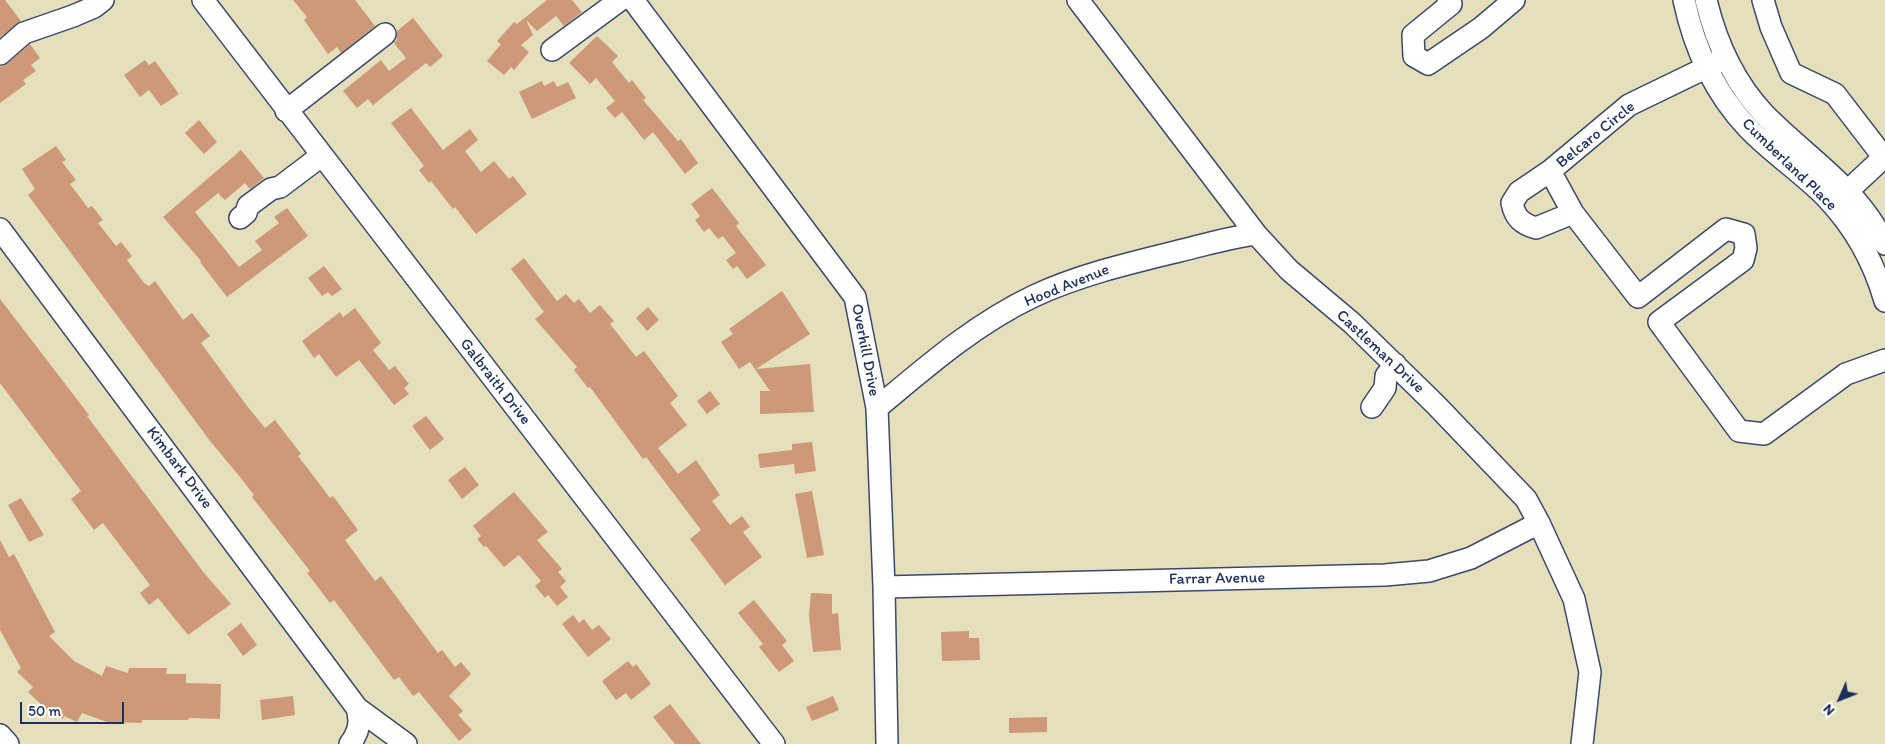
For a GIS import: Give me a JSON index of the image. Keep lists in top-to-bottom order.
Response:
{
  "streets": {
    "street": [
      "Belcaro Circle",
      "Cumberland Place",
      "Hood Avenue",
      "Overhill Drive",
      "Castleman Drive",
      "Galbraith Drive",
      "Kimbark Drive",
      "Farrar Avenue"
    ]
  },
  "crossings": [
    ["Belcaro Circle", "Cumberland Place"],
    ["Hood Avenue", "Overhill Drive"],
    ["Hood Avenue", "Castleman Drive"],
    ["Overhill Drive", "Farrar Avenue"],
    ["Castleman Drive", "Farrar Avenue"]
  ],
  "scale_bar": "50 m",
  "north": "bottom left"
}
